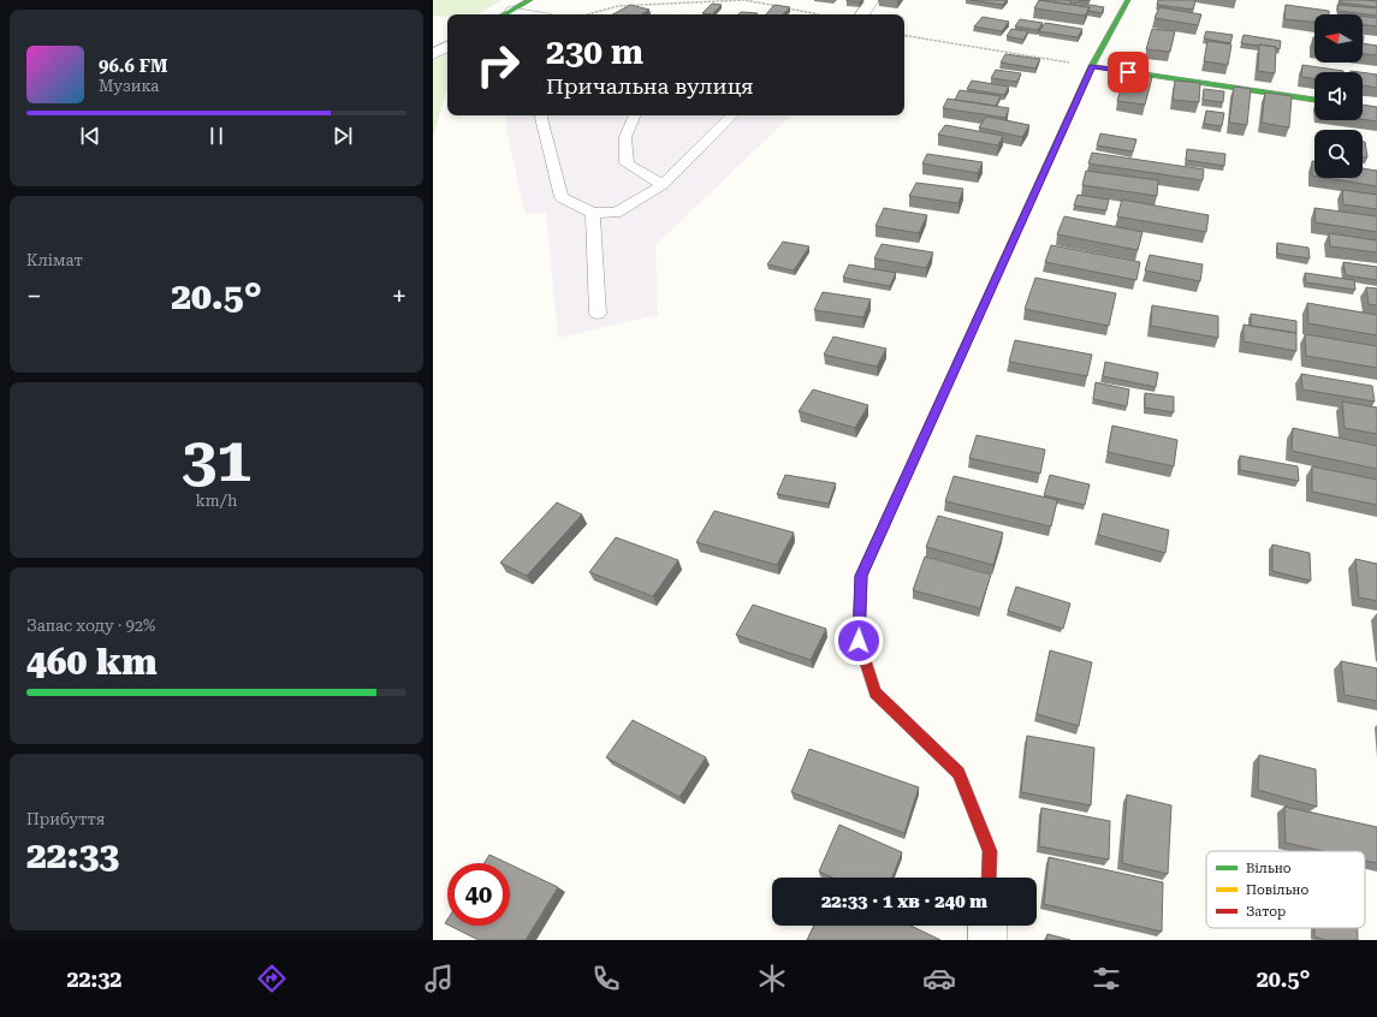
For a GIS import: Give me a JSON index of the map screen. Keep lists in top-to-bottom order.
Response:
{
  "legend": ["Вільно", "Повільно", "Затор"],
  "north": "left",
  "page": {
    "turn": ["230 m", "Причальна вулиця"],
    "song": ["96.6 FM", "Музика"],
    "tile": [
      "Клімат",
      ["31", "km/h"],
      ["Запас ходу · 92%", "460 km"],
      ["Прибуття", "22:33"]
    ],
    "heat": ["−", "20.5°", "+"],
    "limit": "40",
    "trip": "22:33 · 1 хв · 240 m",
    "tabs": ["22:32", "20.5°"]
  }
}
